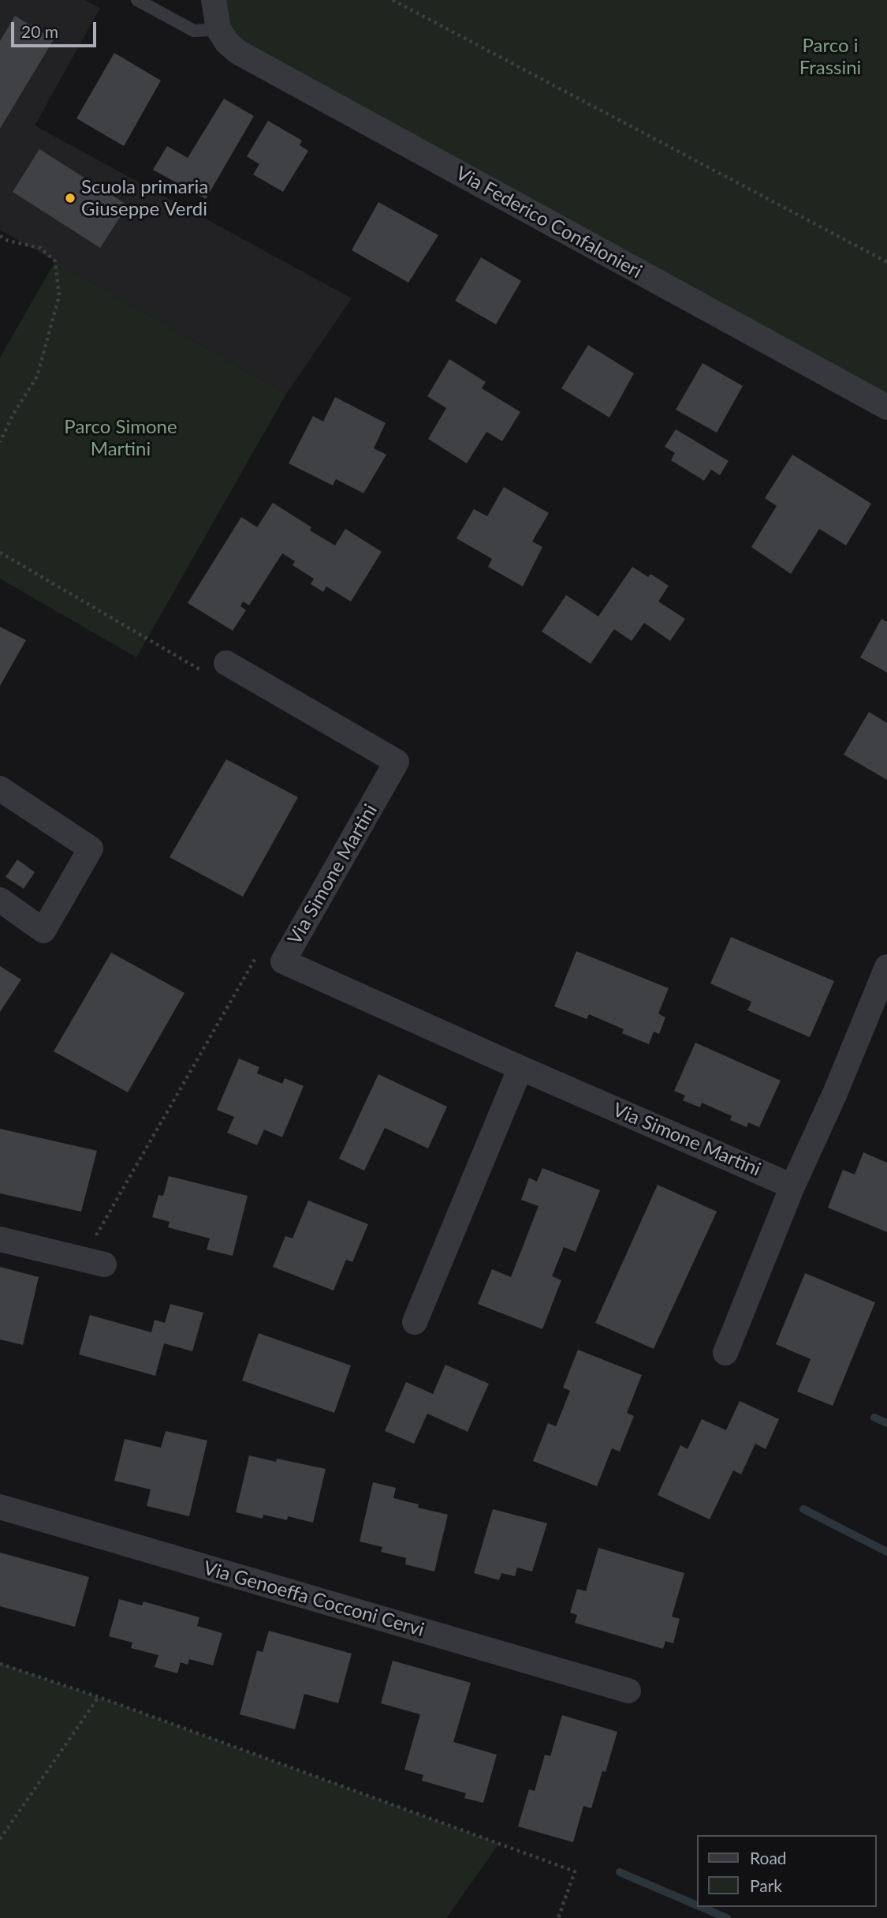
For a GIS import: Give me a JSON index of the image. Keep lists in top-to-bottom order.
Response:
{
  "streets": {
    "street": ["Via Federico Confalonieri", "Via Simone Martini", "Via Genoeffa Cocconi Cervi"]
  },
  "parks": ["Parco i Frassini", "Parco Simone Martini"],
  "places": ["Scuola primaria Giuseppe Verdi"],
  "legend": ["Road", "Park"],
  "scale_bar": "20 m"
}
